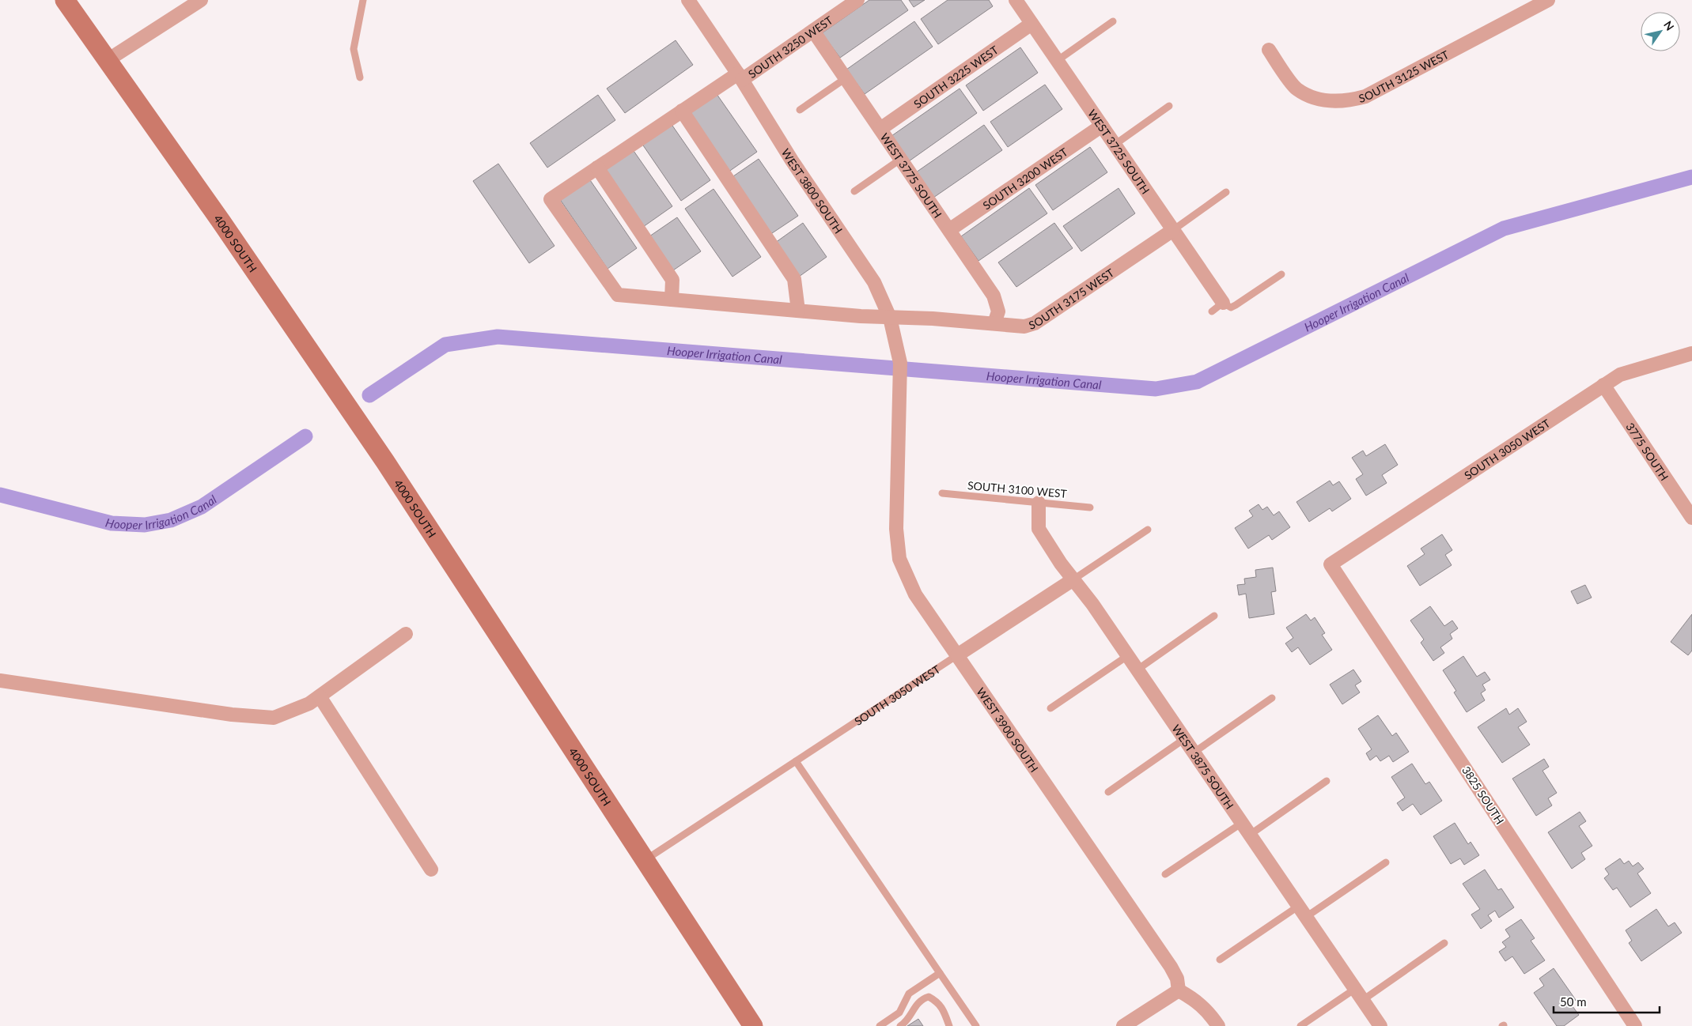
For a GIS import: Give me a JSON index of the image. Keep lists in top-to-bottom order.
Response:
{
  "streets": {
    "main road": ["4000 SOUTH"],
    "street": [
      "SOUTH 3250 WEST",
      "SOUTH 3125 WEST",
      "SOUTH 3225 WEST",
      "WEST 3725 SOUTH",
      "WEST 3775 SOUTH",
      "SOUTH 3200 WEST",
      "WEST 3800 SOUTH",
      "SOUTH 3175 WEST",
      "SOUTH 3050 WEST",
      "3775 SOUTH",
      "WEST 3900 SOUTH",
      "WEST 3875 SOUTH",
      "3825 SOUTH"
    ],
    "lane": ["SOUTH 3100 WEST"]
  },
  "crossings": [
    ["SOUTH 3250 WEST", "WEST 3775 SOUTH"],
    ["SOUTH 3250 WEST", "WEST 3800 SOUTH"],
    ["SOUTH 3250 WEST", "SOUTH 3175 WEST"],
    ["SOUTH 3225 WEST", "WEST 3725 SOUTH"],
    ["SOUTH 3225 WEST", "WEST 3775 SOUTH"],
    ["WEST 3725 SOUTH", "SOUTH 3200 WEST"],
    ["WEST 3725 SOUTH", "SOUTH 3175 WEST"],
    ["WEST 3775 SOUTH", "SOUTH 3200 WEST"],
    ["WEST 3775 SOUTH", "SOUTH 3175 WEST"],
    ["WEST 3800 SOUTH", "SOUTH 3175 WEST"],
    ["WEST 3800 SOUTH", "WEST 3900 SOUTH"],
    ["4000 SOUTH", "SOUTH 3050 WEST"],
    ["SOUTH 3050 WEST", "3775 SOUTH"],
    ["SOUTH 3050 WEST", "WEST 3900 SOUTH"],
    ["SOUTH 3050 WEST", "WEST 3875 SOUTH"],
    ["SOUTH 3050 WEST", "3825 SOUTH"],
    ["SOUTH 3100 WEST", "WEST 3875 SOUTH"]
  ],
  "water": ["Hooper Irrigation Canal"],
  "scale_bar": "50 m",
  "north": "top right"
}
